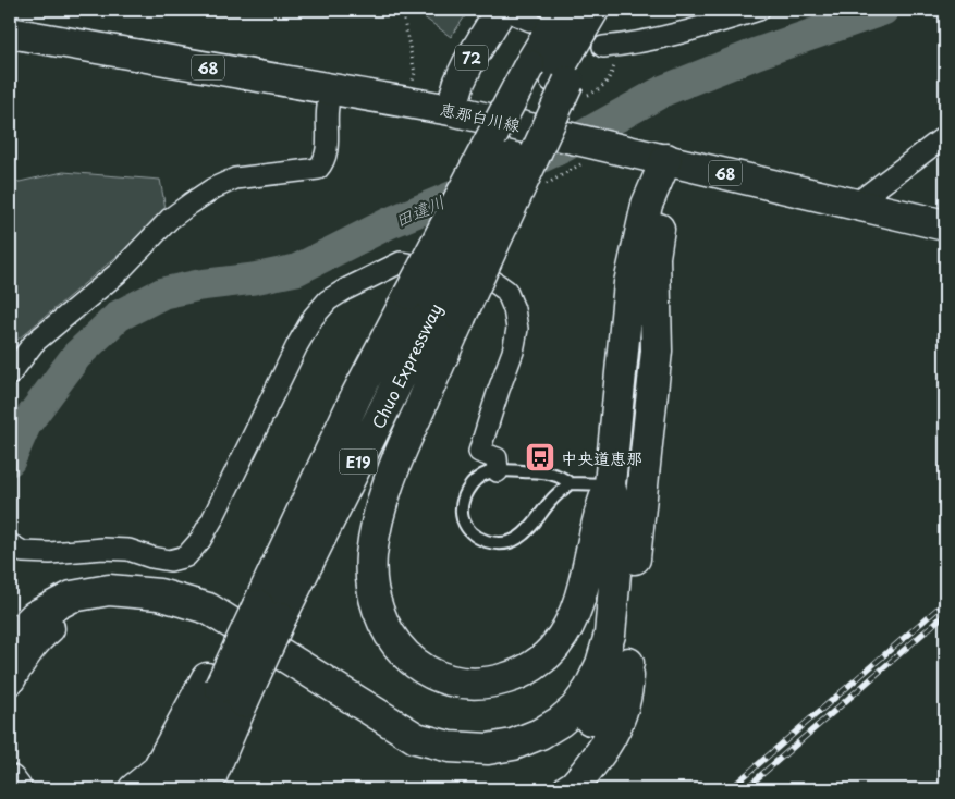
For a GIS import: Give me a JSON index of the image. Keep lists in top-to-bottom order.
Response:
{
  "streets": {
    "main road": [
      "72",
      "68",
      "恵那白川線",
      "Chuo Expressway",
      "E19"
    ]
  },
  "crossings": [
    ["72", "恵那白川線"]
  ],
  "water": ["田違川"],
  "places": {
    "bus stop": ["中央道恵那"]
  }
}
